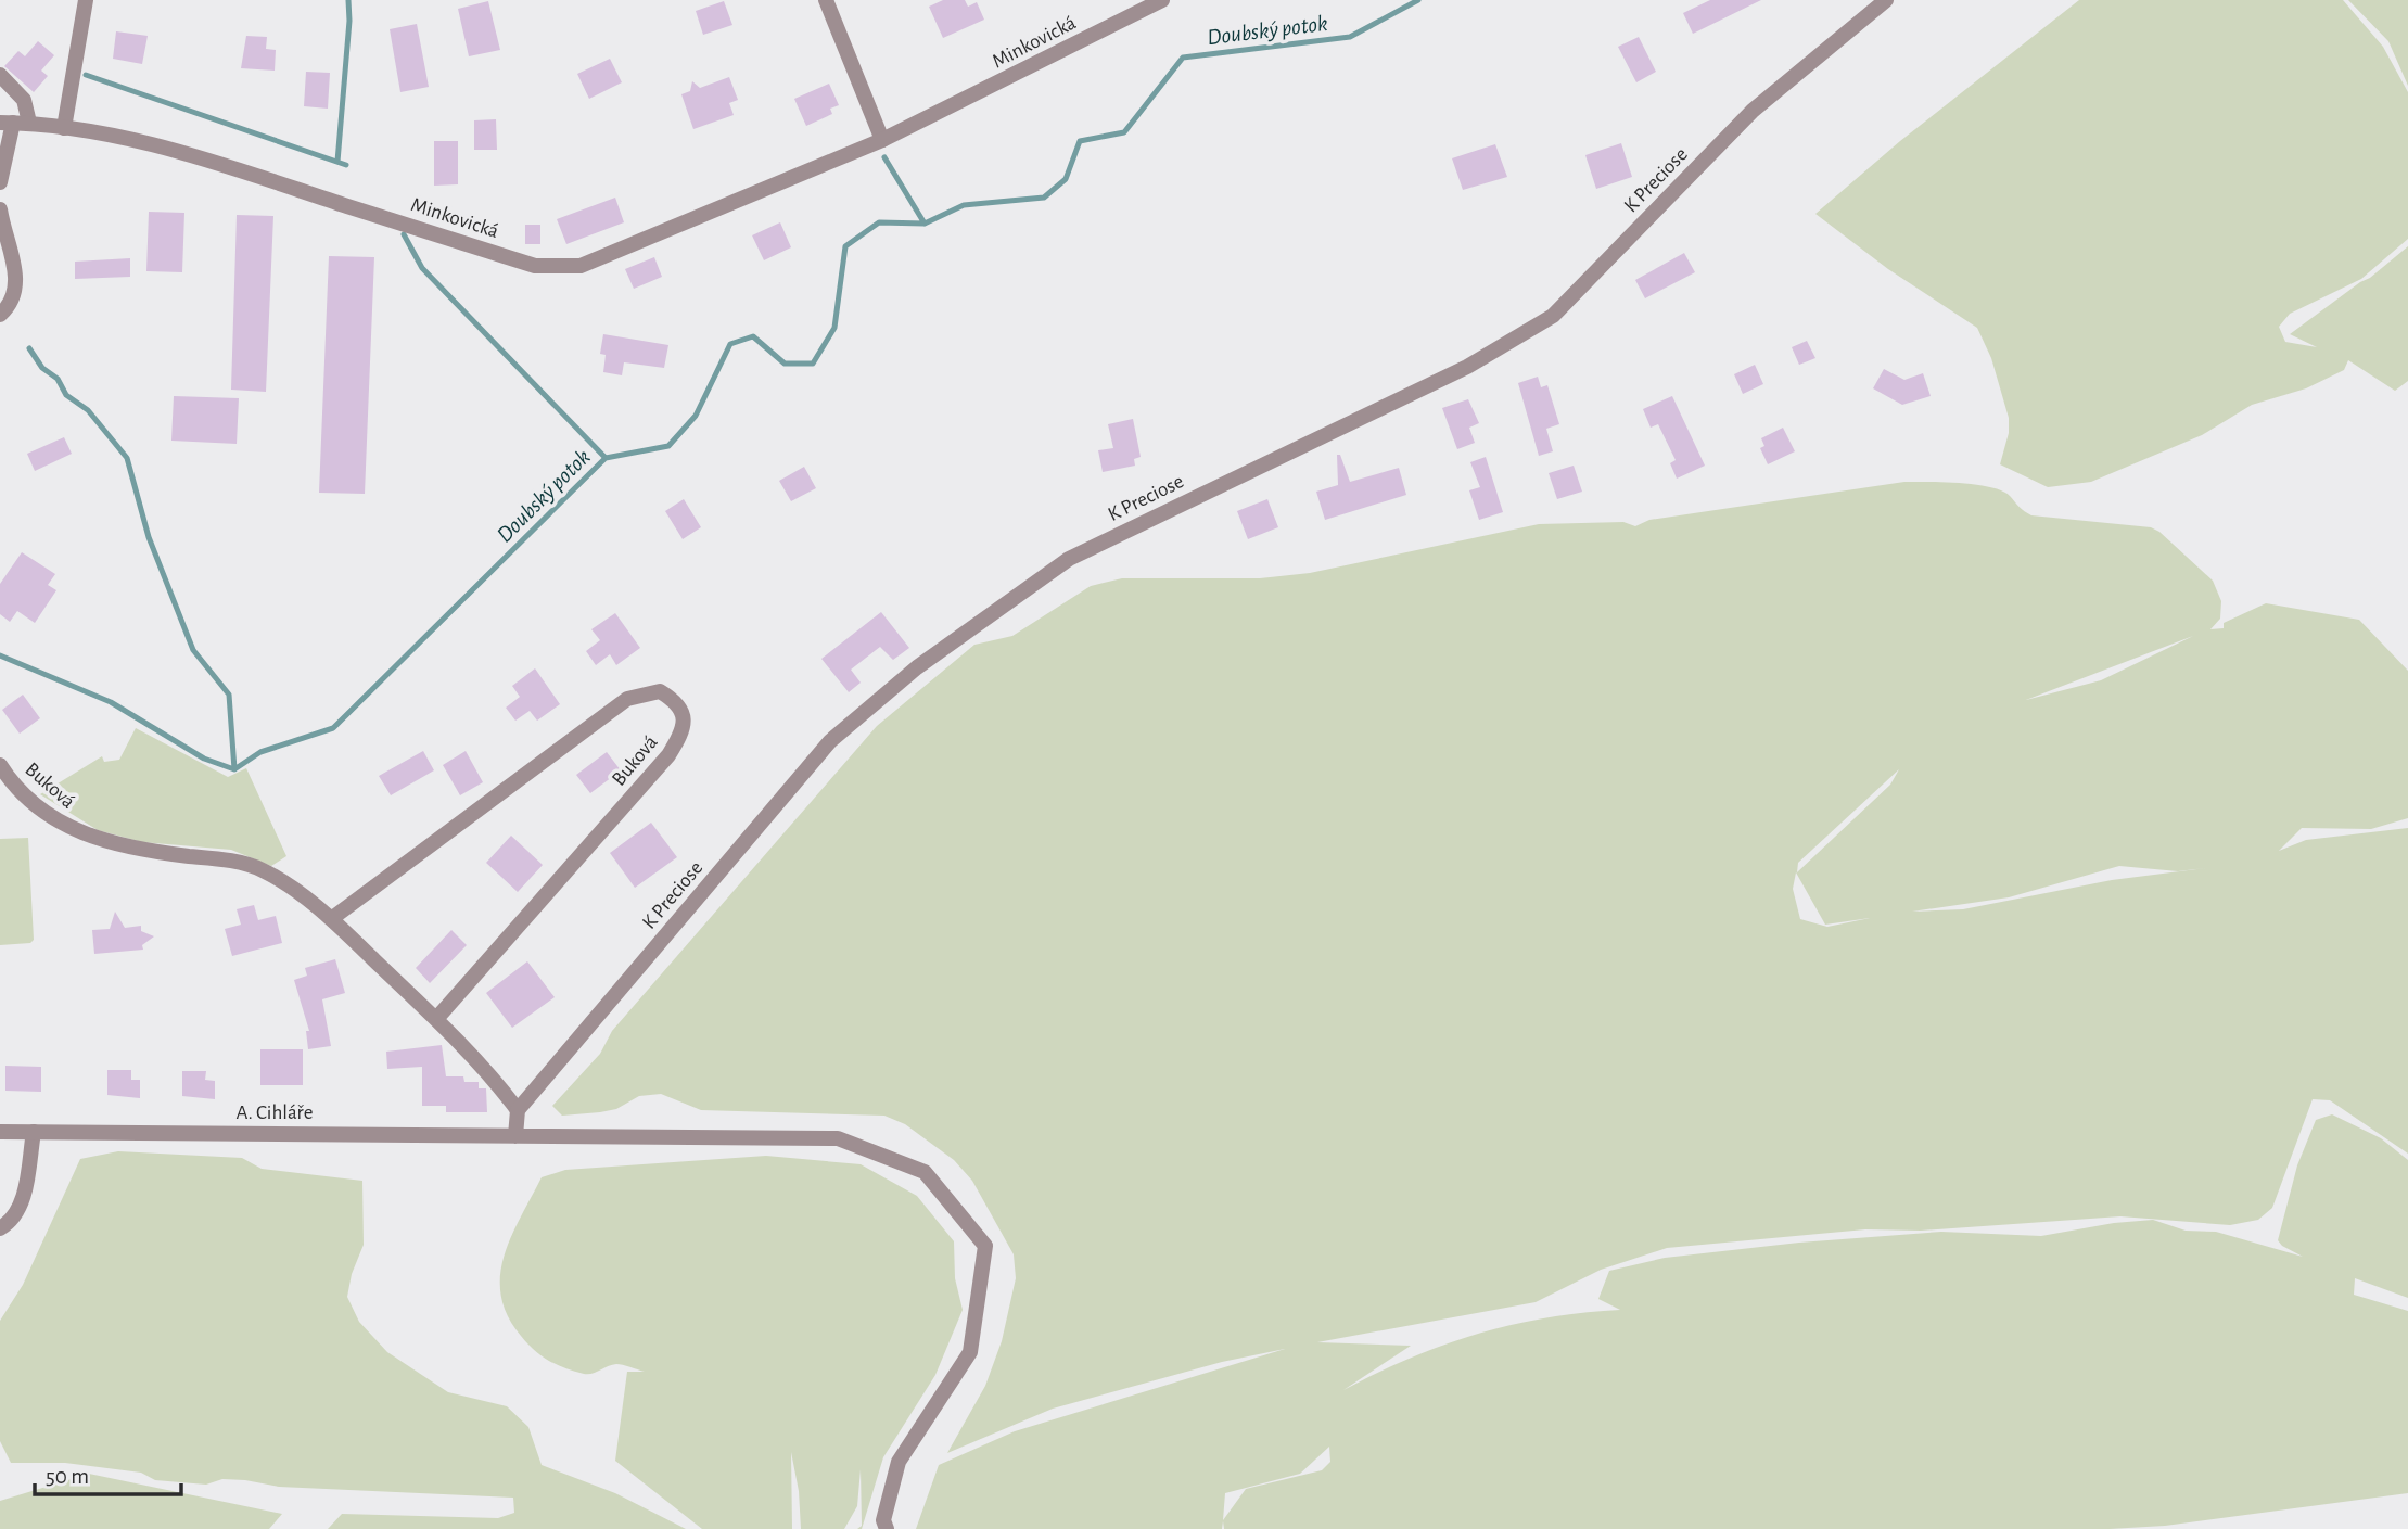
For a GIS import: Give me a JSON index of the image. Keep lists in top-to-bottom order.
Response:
{
  "streets": {
    "street": [
      "Minkovická",
      "K Preciose",
      "Buková",
      "A. Cihláře"
    ]
  },
  "crossings": [
    ["K Preciose", "Buková"]
  ],
  "water": ["Doubský potok"],
  "scale_bar": "50 m"
}
